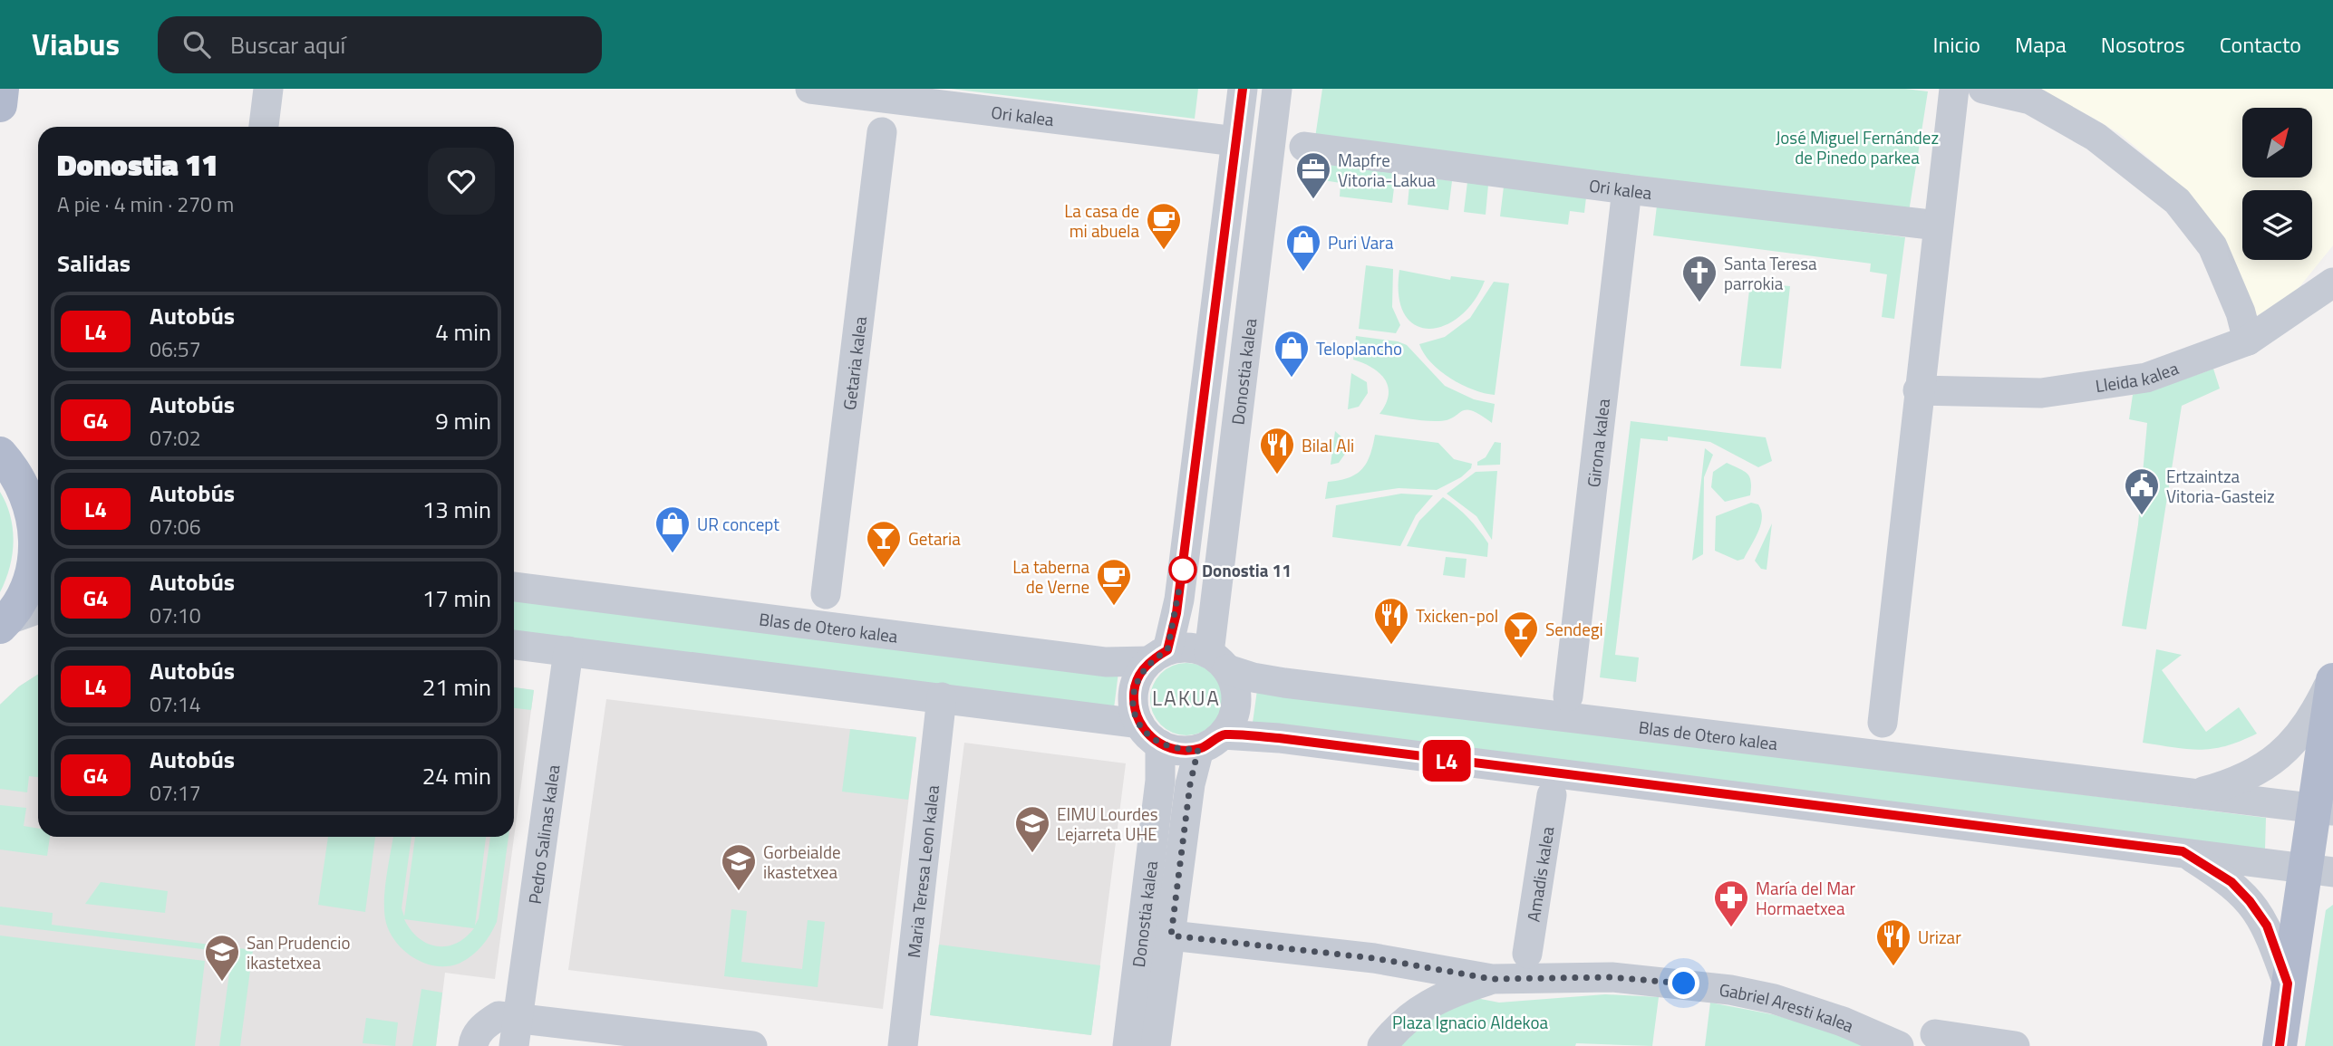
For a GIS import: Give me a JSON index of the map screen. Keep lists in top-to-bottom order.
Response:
{
  "streets": {
    "street": [
      "Ori kalea",
      "Getaria kalea",
      "Donostia kalea",
      "Lleida kalea",
      "Girona kalea",
      "Blas de Otero kalea",
      "Pedro Salinas kalea",
      "Maria Teresa Leon kalea",
      "Amadis kalea",
      "Gabriel Aresti kalea"
    ]
  },
  "crossings": [
    ["Ori kalea", "Donostia kalea"],
    ["Ori kalea", "Girona kalea"],
    ["Donostia kalea", "Blas de Otero kalea"],
    ["Donostia kalea", "Gabriel Aresti kalea"]
  ],
  "districts": ["LAKUA"],
  "parks": ["José Miguel Fernández de Pinedo parkea", "Plaza Ignacio Aldekoa"],
  "places": {
    "office": ["Mapfre Vitoria-Lakua"],
    "cafe": ["La casa de mi abuela", "La taberna de Verne"],
    "shop": ["Puri Vara", "Teloplancho", "UR concept"],
    "church": ["Santa Teresa parrokia"],
    "restaurant": ["Bilal Ali", "Txicken-pol", "Urizar"],
    "public building": ["Ertzaintza Vitoria-Gasteiz"],
    "bar": ["Getaria", "Sendegi"],
    "other": ["Donostia 11"],
    "school or university": ["EIMU Lourdes Lejarreta UHE", "Gorbeialde ikastetxea", "San Prudencio ikastetxea"],
    "pharmacy": ["María del Mar Hormaetxea"]
  },
  "lines": ["bus line L4"],
  "north": "top right",
  "page": {
    "header": "Viabus",
    "search": "Buscar aquí",
    "nav": [
      "Inicio",
      "Mapa",
      "Nosotros",
      "Contacto"
    ],
    "on_map": "L4",
    "heading": [
      ["Donostia 11", "A pie · 4 min · 270 m"],
      "Salidas"
    ],
    "list": [
      {
        "mark": "L4",
        "name": "Autobús",
        "note": "06:57",
        "value": "4 min"
      },
      {
        "mark": "G4",
        "name": "Autobús",
        "note": "07:02",
        "value": "9 min"
      },
      {
        "mark": "L4",
        "name": "Autobús",
        "note": "07:06",
        "value": "13 min"
      },
      {
        "mark": "G4",
        "name": "Autobús",
        "note": "07:10",
        "value": "17 min"
      },
      {
        "mark": "L4",
        "name": "Autobús",
        "note": "07:14",
        "value": "21 min"
      },
      {
        "mark": "G4",
        "name": "Autobús",
        "note": "07:17",
        "value": "24 min"
      }
    ]
  }
}
